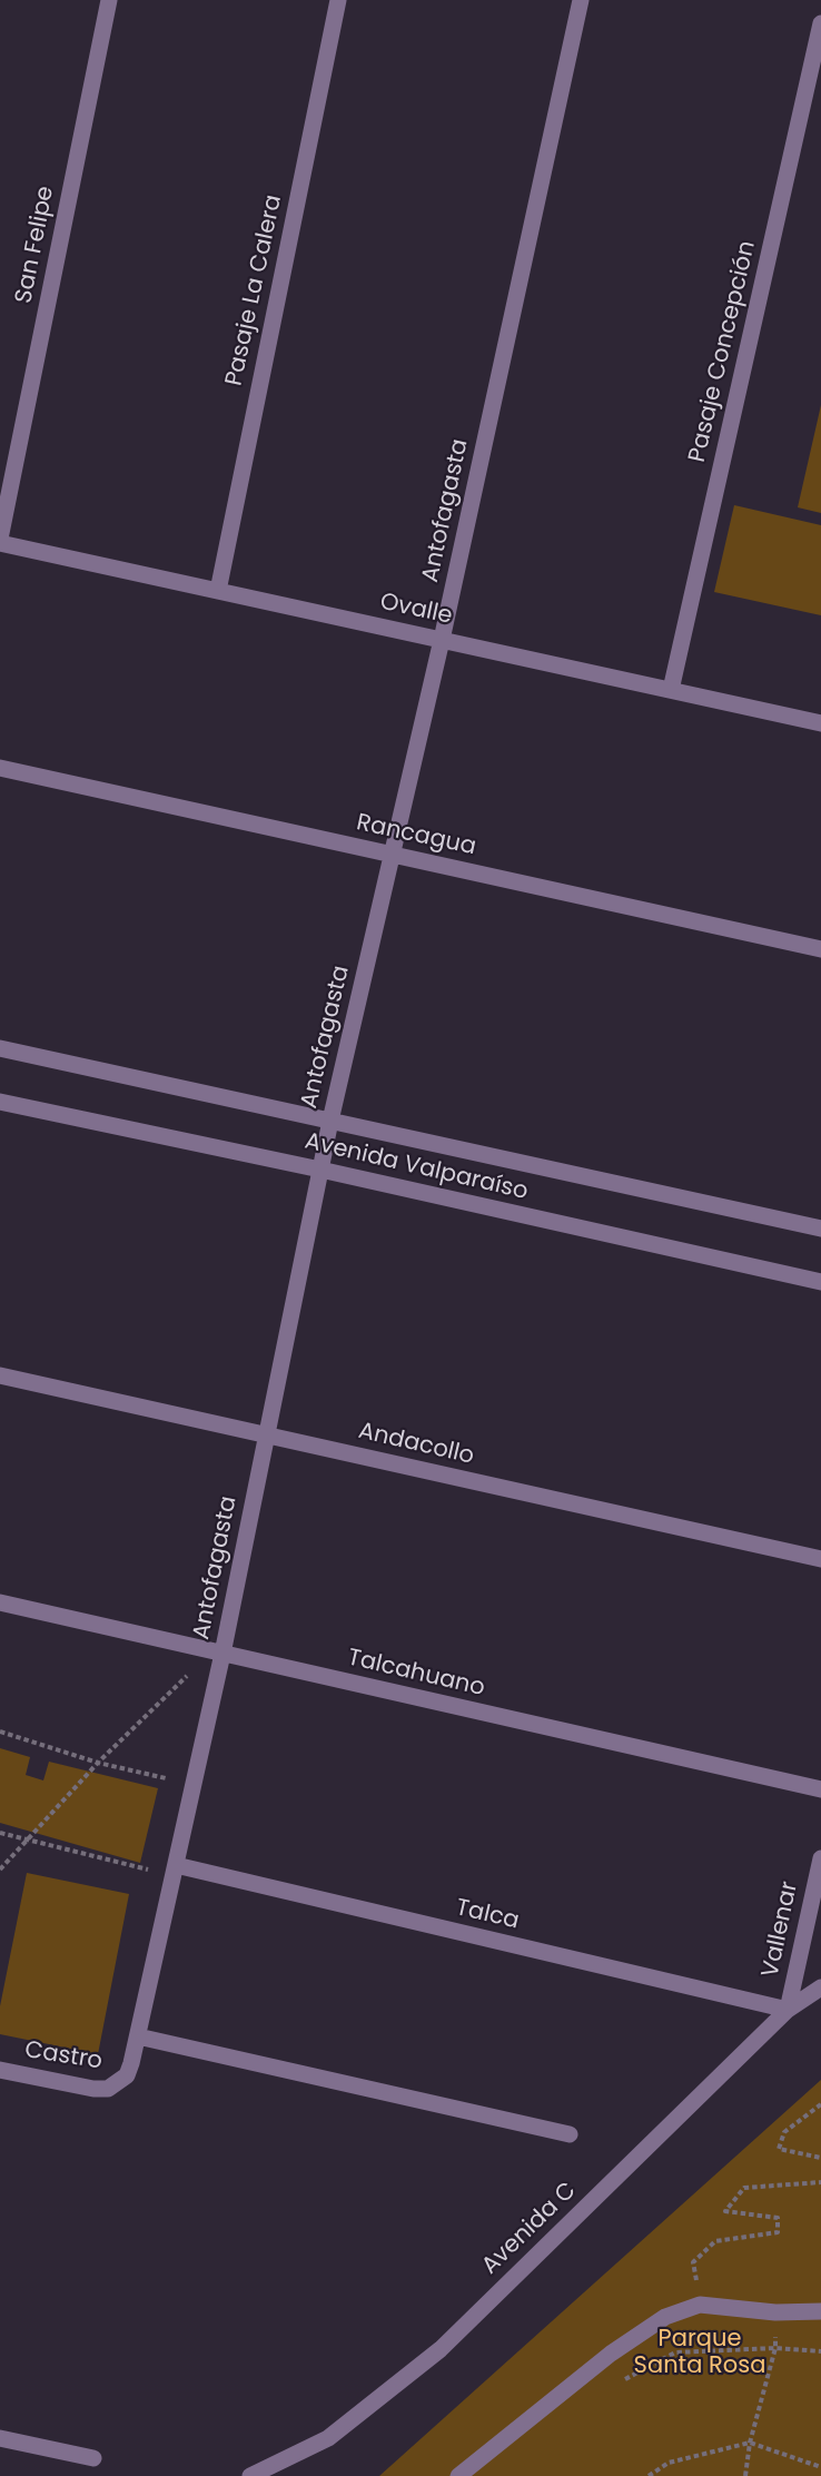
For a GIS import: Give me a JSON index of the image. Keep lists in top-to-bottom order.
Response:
{
  "streets": {
    "street": [
      "San Felipe",
      "Pasaje La Calera",
      "Pasaje Concepción",
      "Antofagasta",
      "Ovalle",
      "Rancagua",
      "Avenida Valparaíso",
      "Andacollo",
      "Talcahuano",
      "Talca",
      "Vallenar",
      "Castro",
      "Avenida C"
    ]
  },
  "crossings": [
    ["San Felipe", "Ovalle"],
    ["Pasaje La Calera", "Ovalle"],
    ["Pasaje Concepción", "Ovalle"],
    ["Antofagasta", "Ovalle"],
    ["Antofagasta", "Rancagua"],
    ["Antofagasta", "Avenida Valparaíso"],
    ["Antofagasta", "Andacollo"],
    ["Antofagasta", "Talcahuano"],
    ["Antofagasta", "Talca"],
    ["Antofagasta", "Castro"],
    ["Talca", "Vallenar"],
    ["Talca", "Avenida C"],
    ["Vallenar", "Avenida C"]
  ],
  "parks": ["Parque Santa Rosa"]
}
